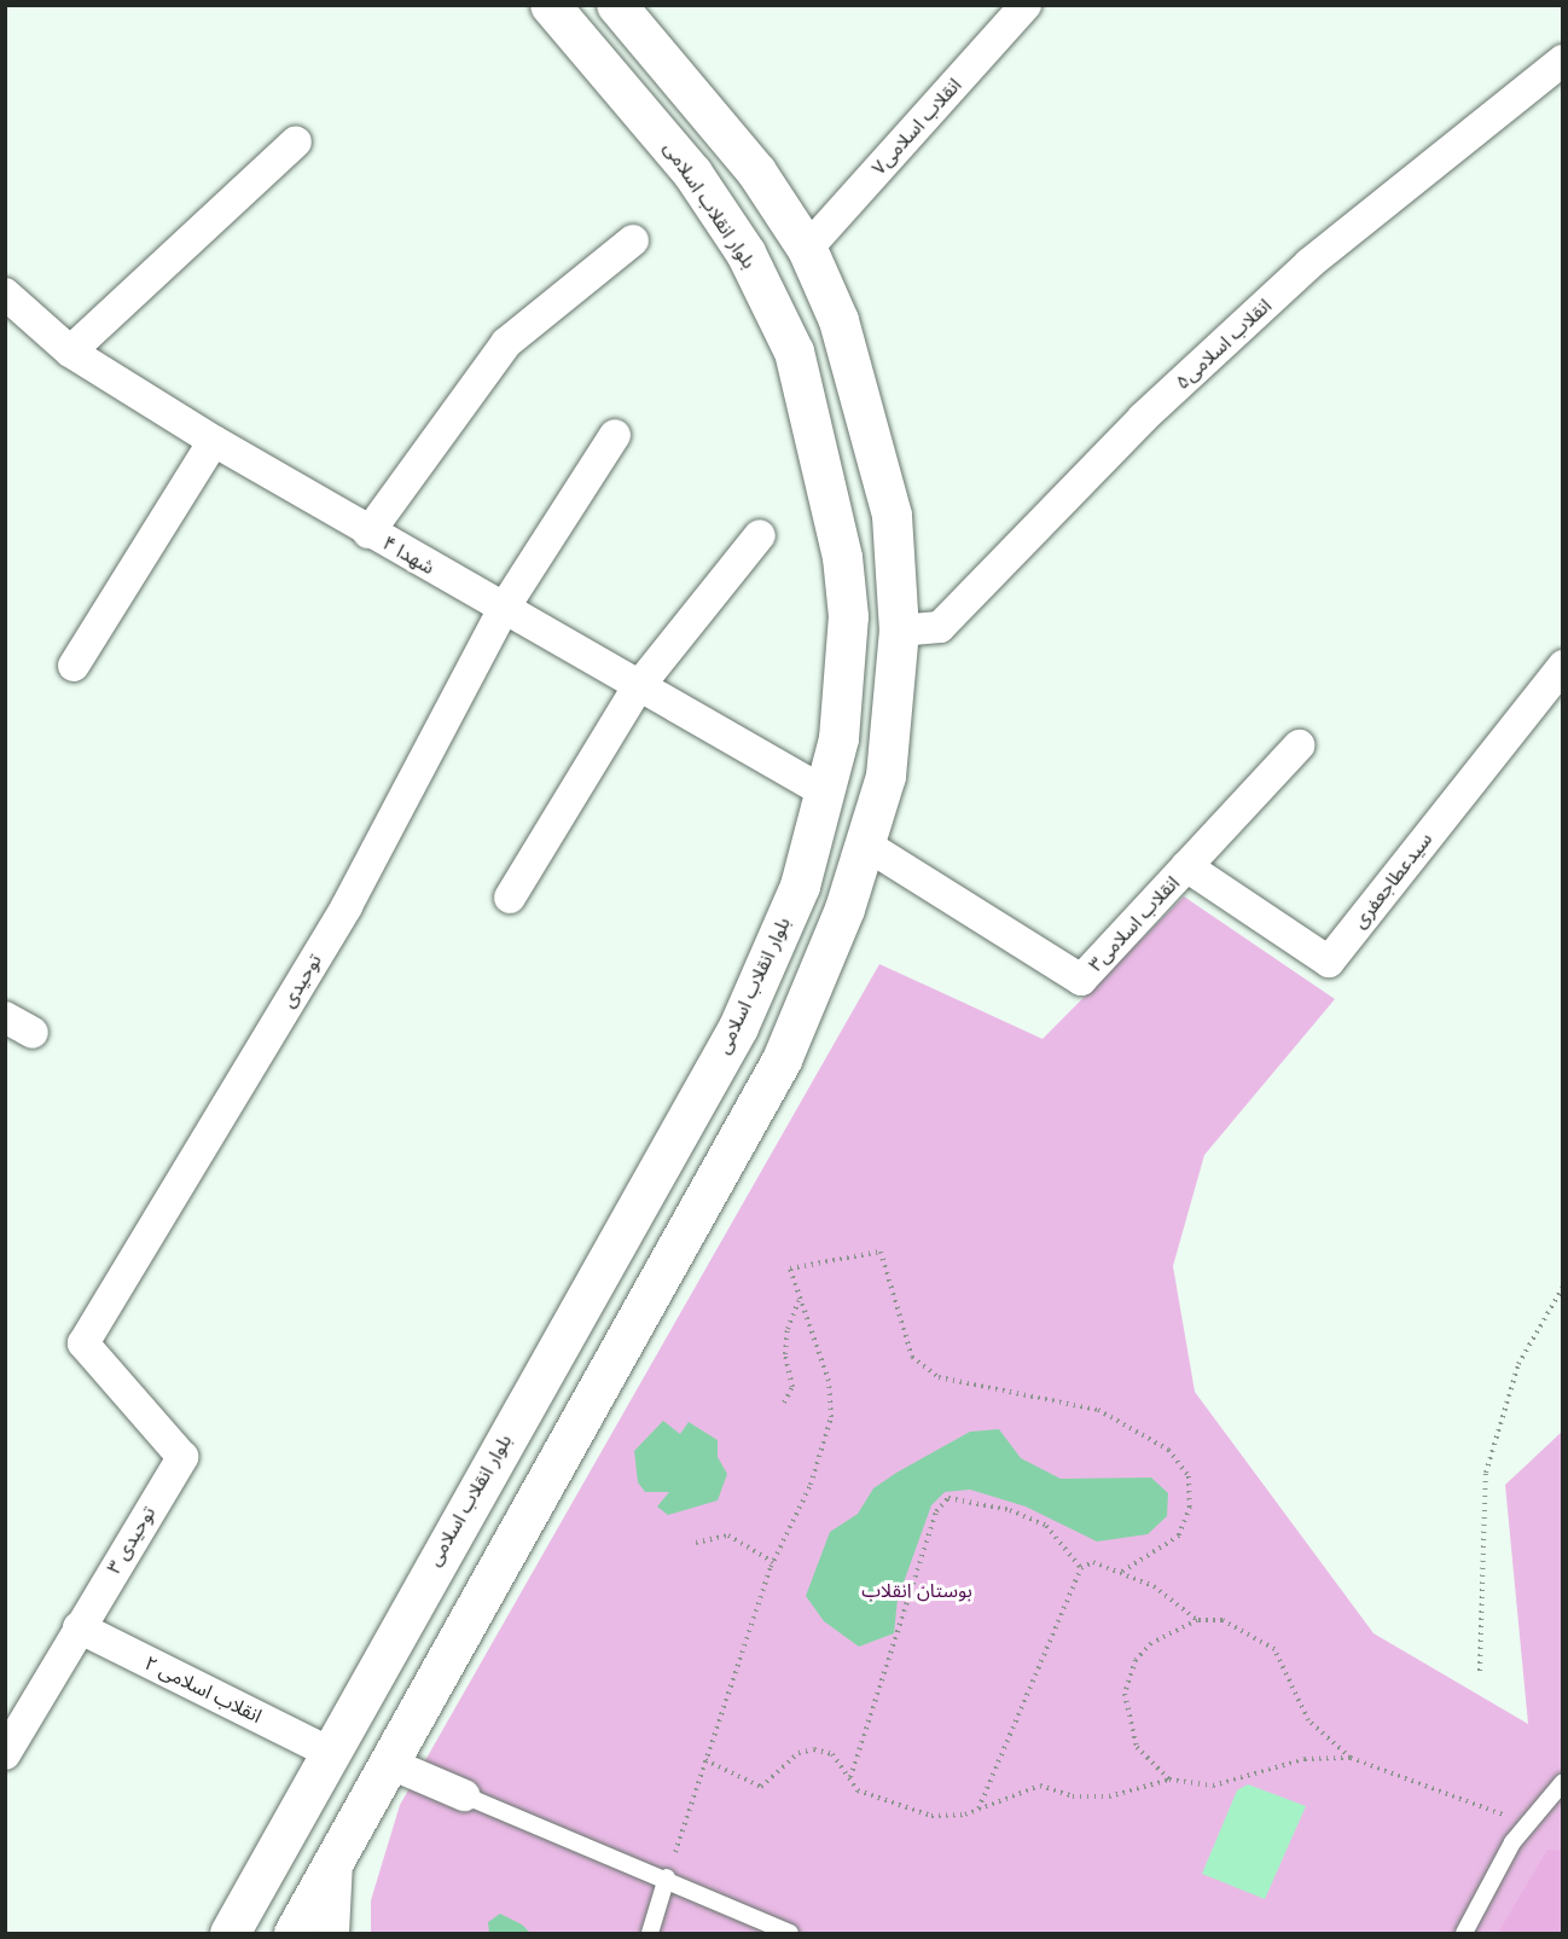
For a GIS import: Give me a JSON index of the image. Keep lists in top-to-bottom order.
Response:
{
  "streets": {
    "main road": ["بلوار انقلاب اسلامی"],
    "street": [
      "انقلاب اسلامی۷",
      "انقلاب اسلامی۵",
      "شهدا ۴",
      "سیدعطاجعفری",
      "انقلاب اسلامی۳",
      "توحیدی",
      "توحیدی ۳",
      "انقلاب اسلامی ۲"
    ]
  },
  "crossings": [
    ["بلوار انقلاب اسلامی", "شهدا ۴"],
    ["بلوار انقلاب اسلامی", "انقلاب اسلامی ۲"],
    ["شهدا ۴", "توحیدی"],
    ["سیدعطاجعفری", "انقلاب اسلامی۳"],
    ["توحیدی", "توحیدی ۳"],
    ["توحیدی ۳", "انقلاب اسلامی ۲"]
  ],
  "parks": ["بوستان انقلاب"]
}
